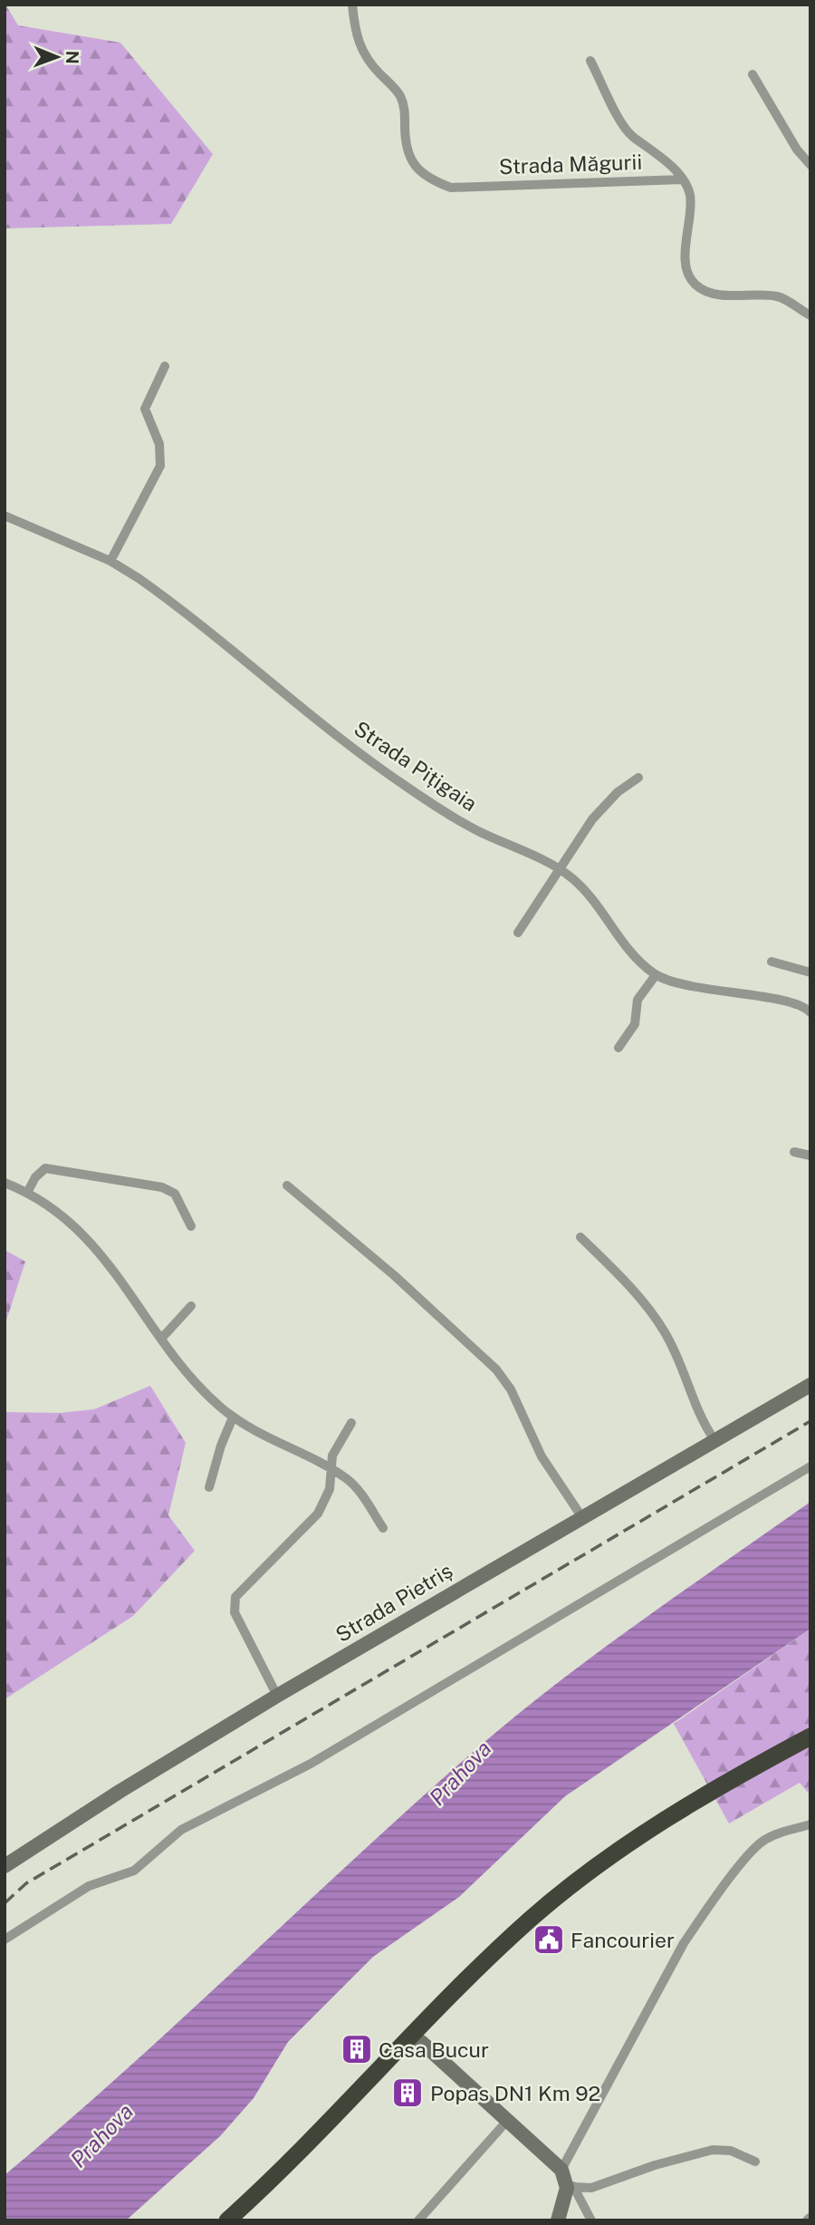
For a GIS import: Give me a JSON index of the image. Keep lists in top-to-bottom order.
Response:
{
  "streets": {
    "main road": ["Strada Pietriș"],
    "street": ["Strada Măgurii", "Strada Pițigaia"]
  },
  "water": ["Prahova"],
  "places": {
    "public building": ["Fancourier"],
    "building": ["Casa Bucur", "Popas DN1 Km 92"]
  },
  "north": "right"
}
